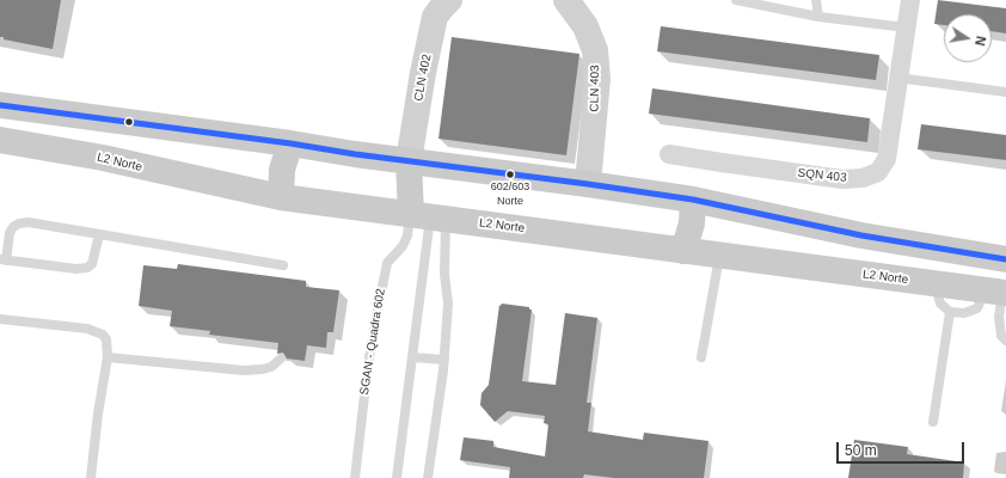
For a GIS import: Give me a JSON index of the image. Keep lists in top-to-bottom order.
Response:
{
  "streets": {
    "main road": ["L2 Norte"],
    "street": ["CLN 402", "CLN 403", "SQN 403"],
    "lane": ["SGAN - Quadra 602"]
  },
  "crossings": [
    ["L2 Norte", "SGAN - Quadra 602"]
  ],
  "places": ["602/603 Norte"],
  "scale_bar": "50 m",
  "north": "right"
}
